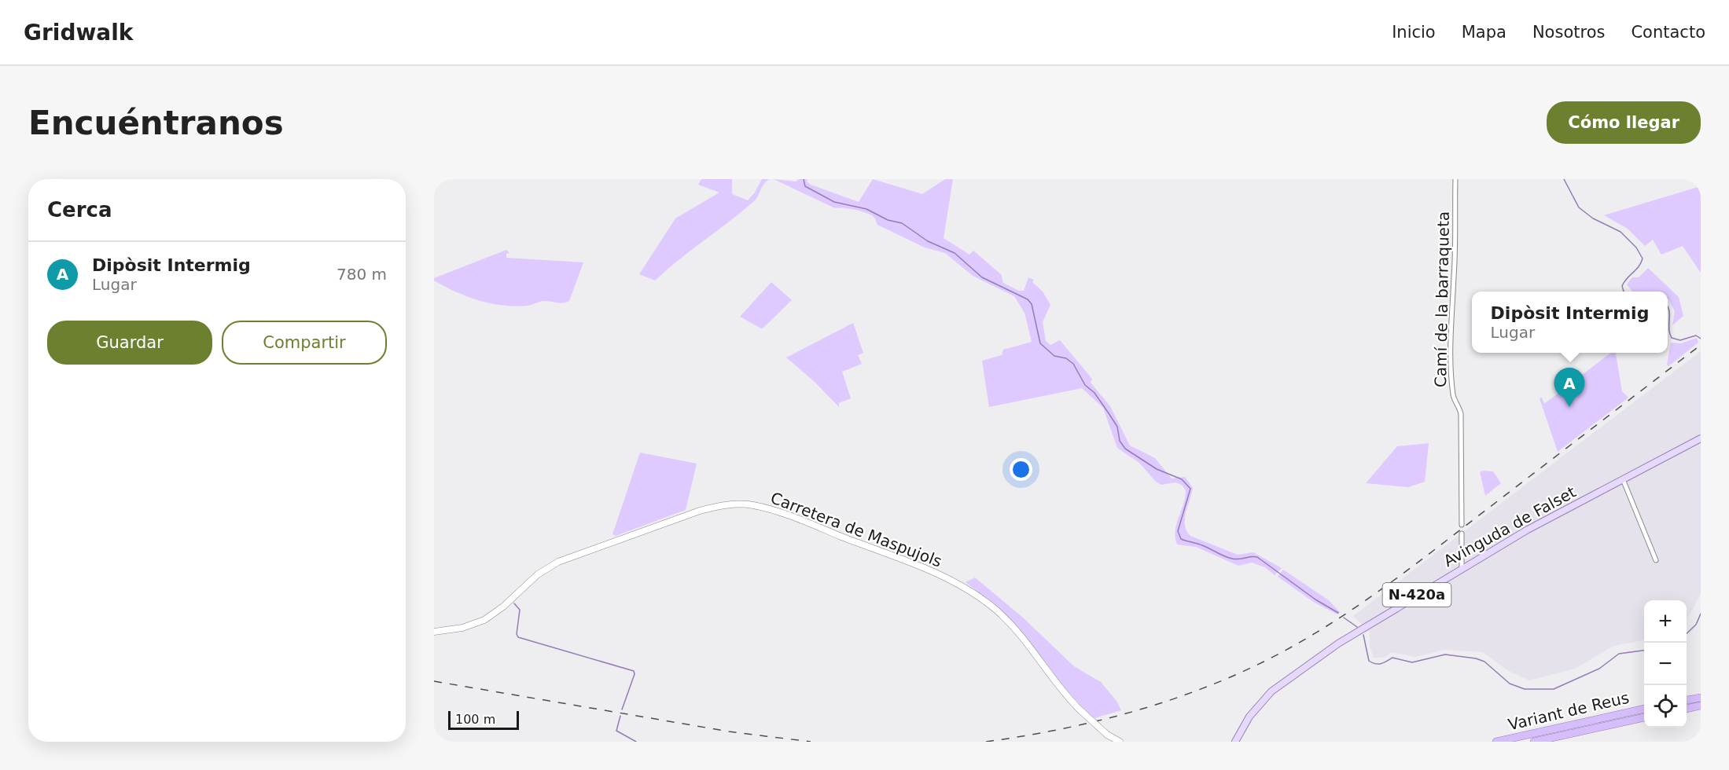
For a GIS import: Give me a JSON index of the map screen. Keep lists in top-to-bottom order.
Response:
{
  "streets": {
    "highway": ["Variant de Reus"],
    "main road": ["Avinguda de Falset", "N-420a"],
    "street": ["Camí de la barraqueta", "Carretera de Maspujols"]
  },
  "scale_bar": "100 m",
  "page": {
    "header": "Gridwalk",
    "nav": [
      "Inicio",
      "Mapa",
      "Nosotros",
      "Contacto"
    ],
    "buttons": [
      "Cómo llegar",
      ["Guardar", "Compartir"]
    ],
    "title": "Encuéntranos",
    "heading": "Cerca",
    "list": [
      {
        "mark": "A",
        "name": "Dipòsit Intermig",
        "note": "Lugar",
        "value": "780 m"
      }
    ],
    "popup": ["Dipòsit Intermig", "Lugar"],
    "pins": "A",
    "map_buttons": ["+", "−"],
    "scale": "100 m"
  }
}
